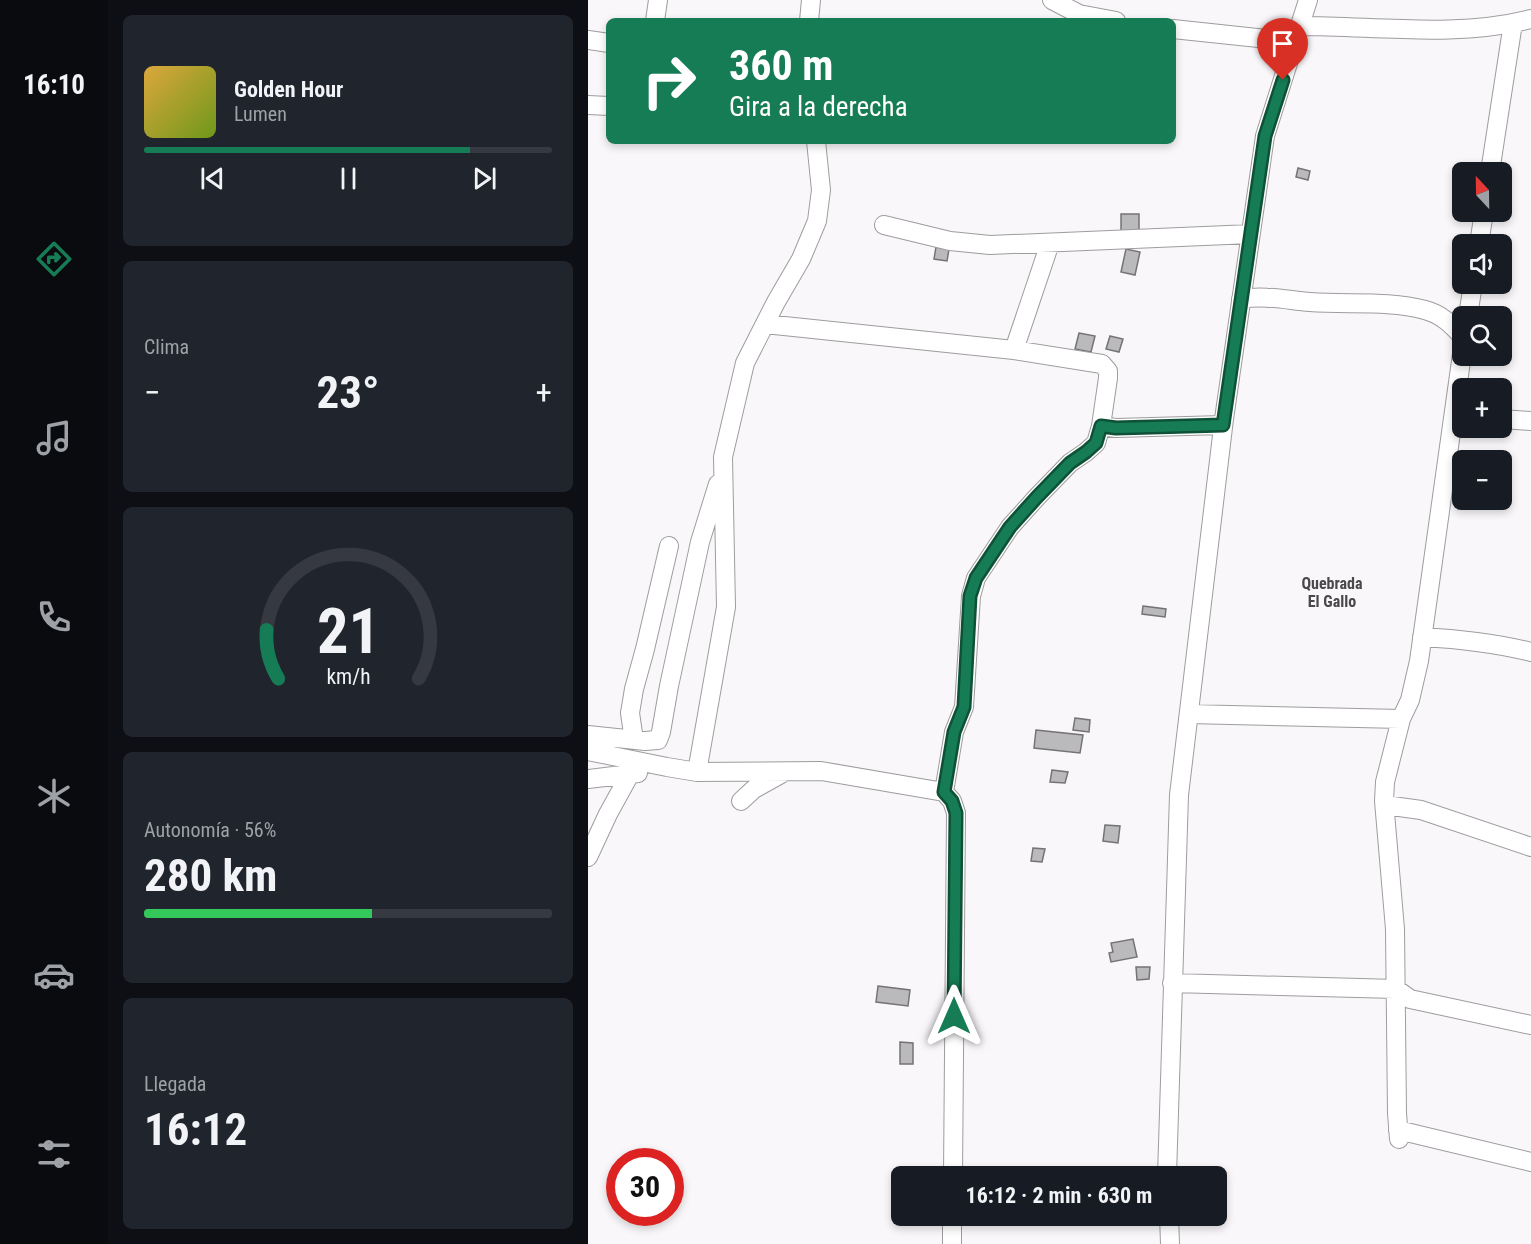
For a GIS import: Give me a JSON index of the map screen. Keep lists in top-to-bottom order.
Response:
{
  "districts": ["Quebrada El Gallo"],
  "north": "top",
  "page": {
    "tabs": "16:10",
    "turn": ["360 m", "Gira a la derecha"],
    "song": ["Golden Hour", "Lumen"],
    "map_buttons": ["+", "−"],
    "tile": [
      "Clima",
      ["Autonomía · 56%", "280 km"],
      ["Llegada", "16:12"]
    ],
    "heat": ["−", "23°", "+"],
    "limit": "30",
    "trip": "16:12 · 2 min · 630 m",
    "gauge": ["21", "km/h"]
  }
}
